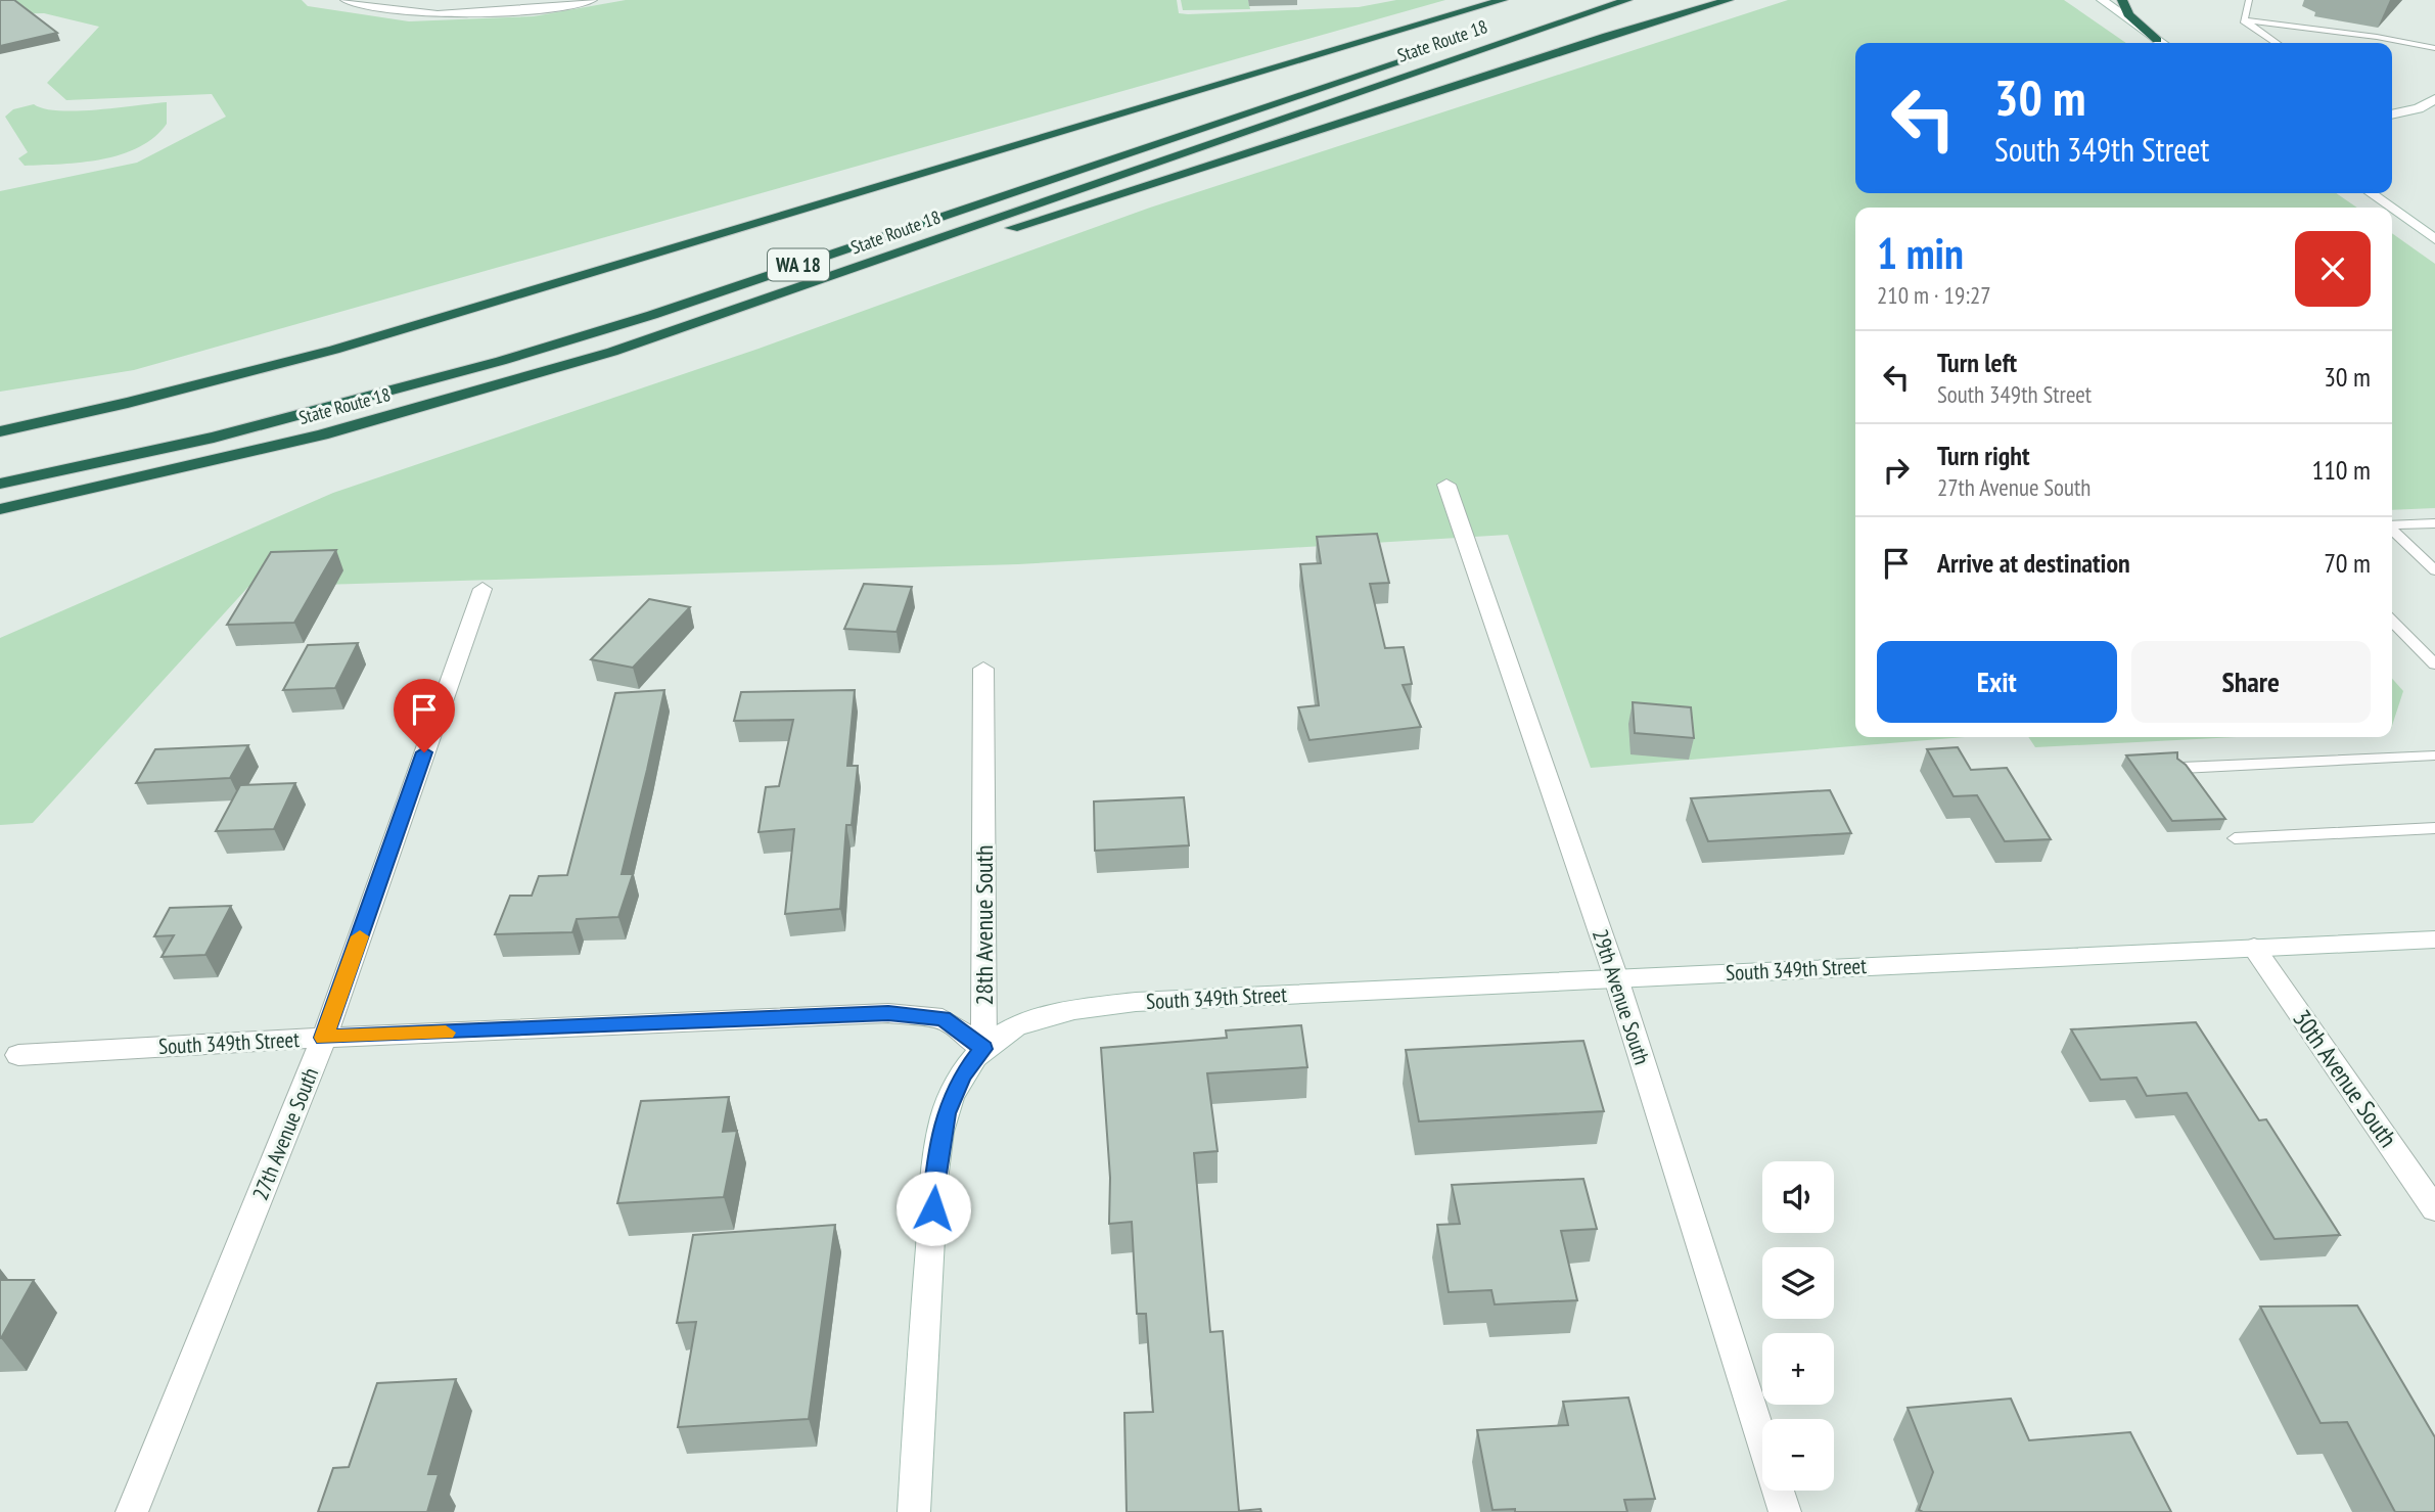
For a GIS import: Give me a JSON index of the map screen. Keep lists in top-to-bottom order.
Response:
{
  "streets": {
    "highway": ["State Route 18", "WA 18"],
    "street": [
      "28th Avenue South",
      "South 349th Street",
      "29th Avenue South",
      "30th Avenue South",
      "27th Avenue South"
    ]
  },
  "crossings": [
    ["28th Avenue South", "South 349th Street"],
    ["South 349th Street", "29th Avenue South"],
    ["South 349th Street", "30th Avenue South"],
    ["South 349th Street", "27th Avenue South"]
  ],
  "page": {
    "turn": ["30 m", "South 349th Street"],
    "heading": ["1 min", "210 m · 19:27"],
    "list": [
      {
        "name": "Turn left",
        "note": "South 349th Street",
        "value": "30 m"
      },
      {
        "name": "Turn right",
        "note": "27th Avenue South",
        "value": "110 m"
      },
      {
        "name": "Arrive at destination",
        "value": "70 m"
      }
    ],
    "buttons": ["Exit", "Share"],
    "map_buttons": ["+", "−"]
  }
}
